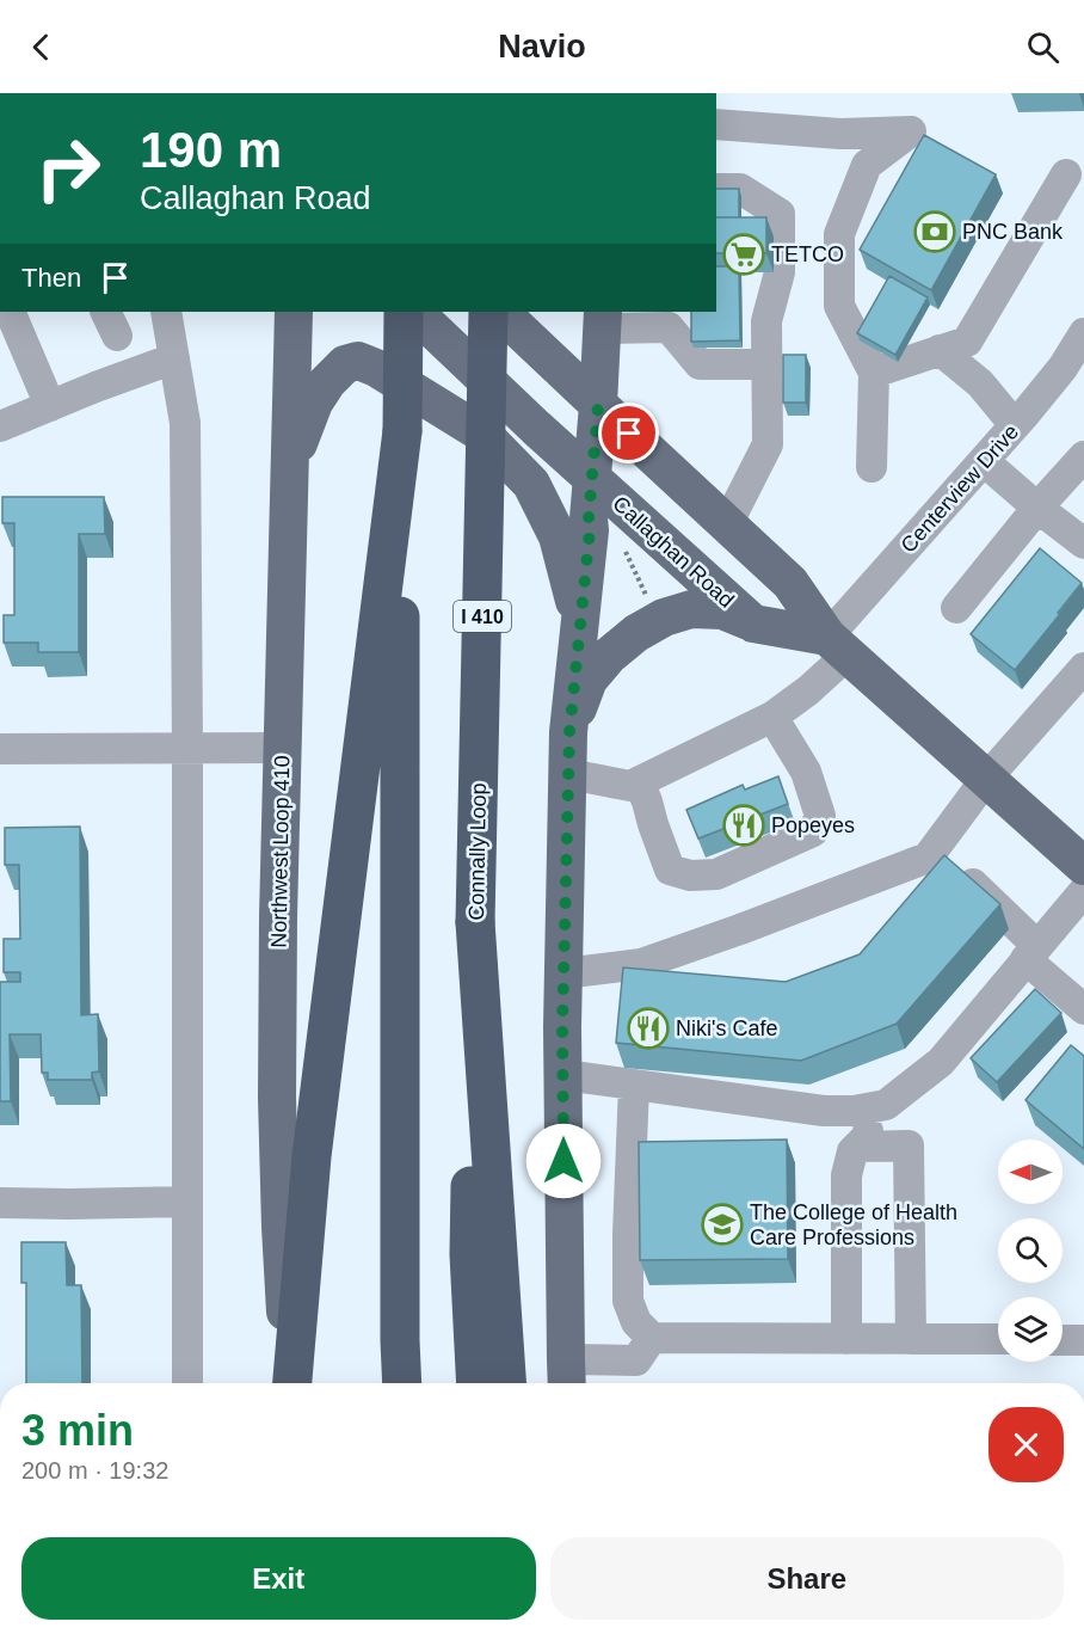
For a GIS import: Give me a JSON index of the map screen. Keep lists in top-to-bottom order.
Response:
{
  "streets": {
    "highway": ["I 410", "Connally Loop"],
    "main road": ["Callaghan Road", "Northwest Loop 410"],
    "street": ["Centerview Drive"]
  },
  "crossings": [
    ["Centerview Drive", "Callaghan Road"]
  ],
  "places": {
    "bank": ["PNC Bank"],
    "supermarket": ["TETCO"],
    "restaurant": ["Popeyes", "Niki's Cafe"],
    "school or university": ["The College of Health Care Professions"]
  },
  "north": "left",
  "page": {
    "header": "Navio",
    "turn": ["190 m", "Callaghan Road"],
    "then": "Then",
    "heading": ["3 min", "200 m · 19:32"],
    "buttons": ["Exit", "Share"]
  }
}
